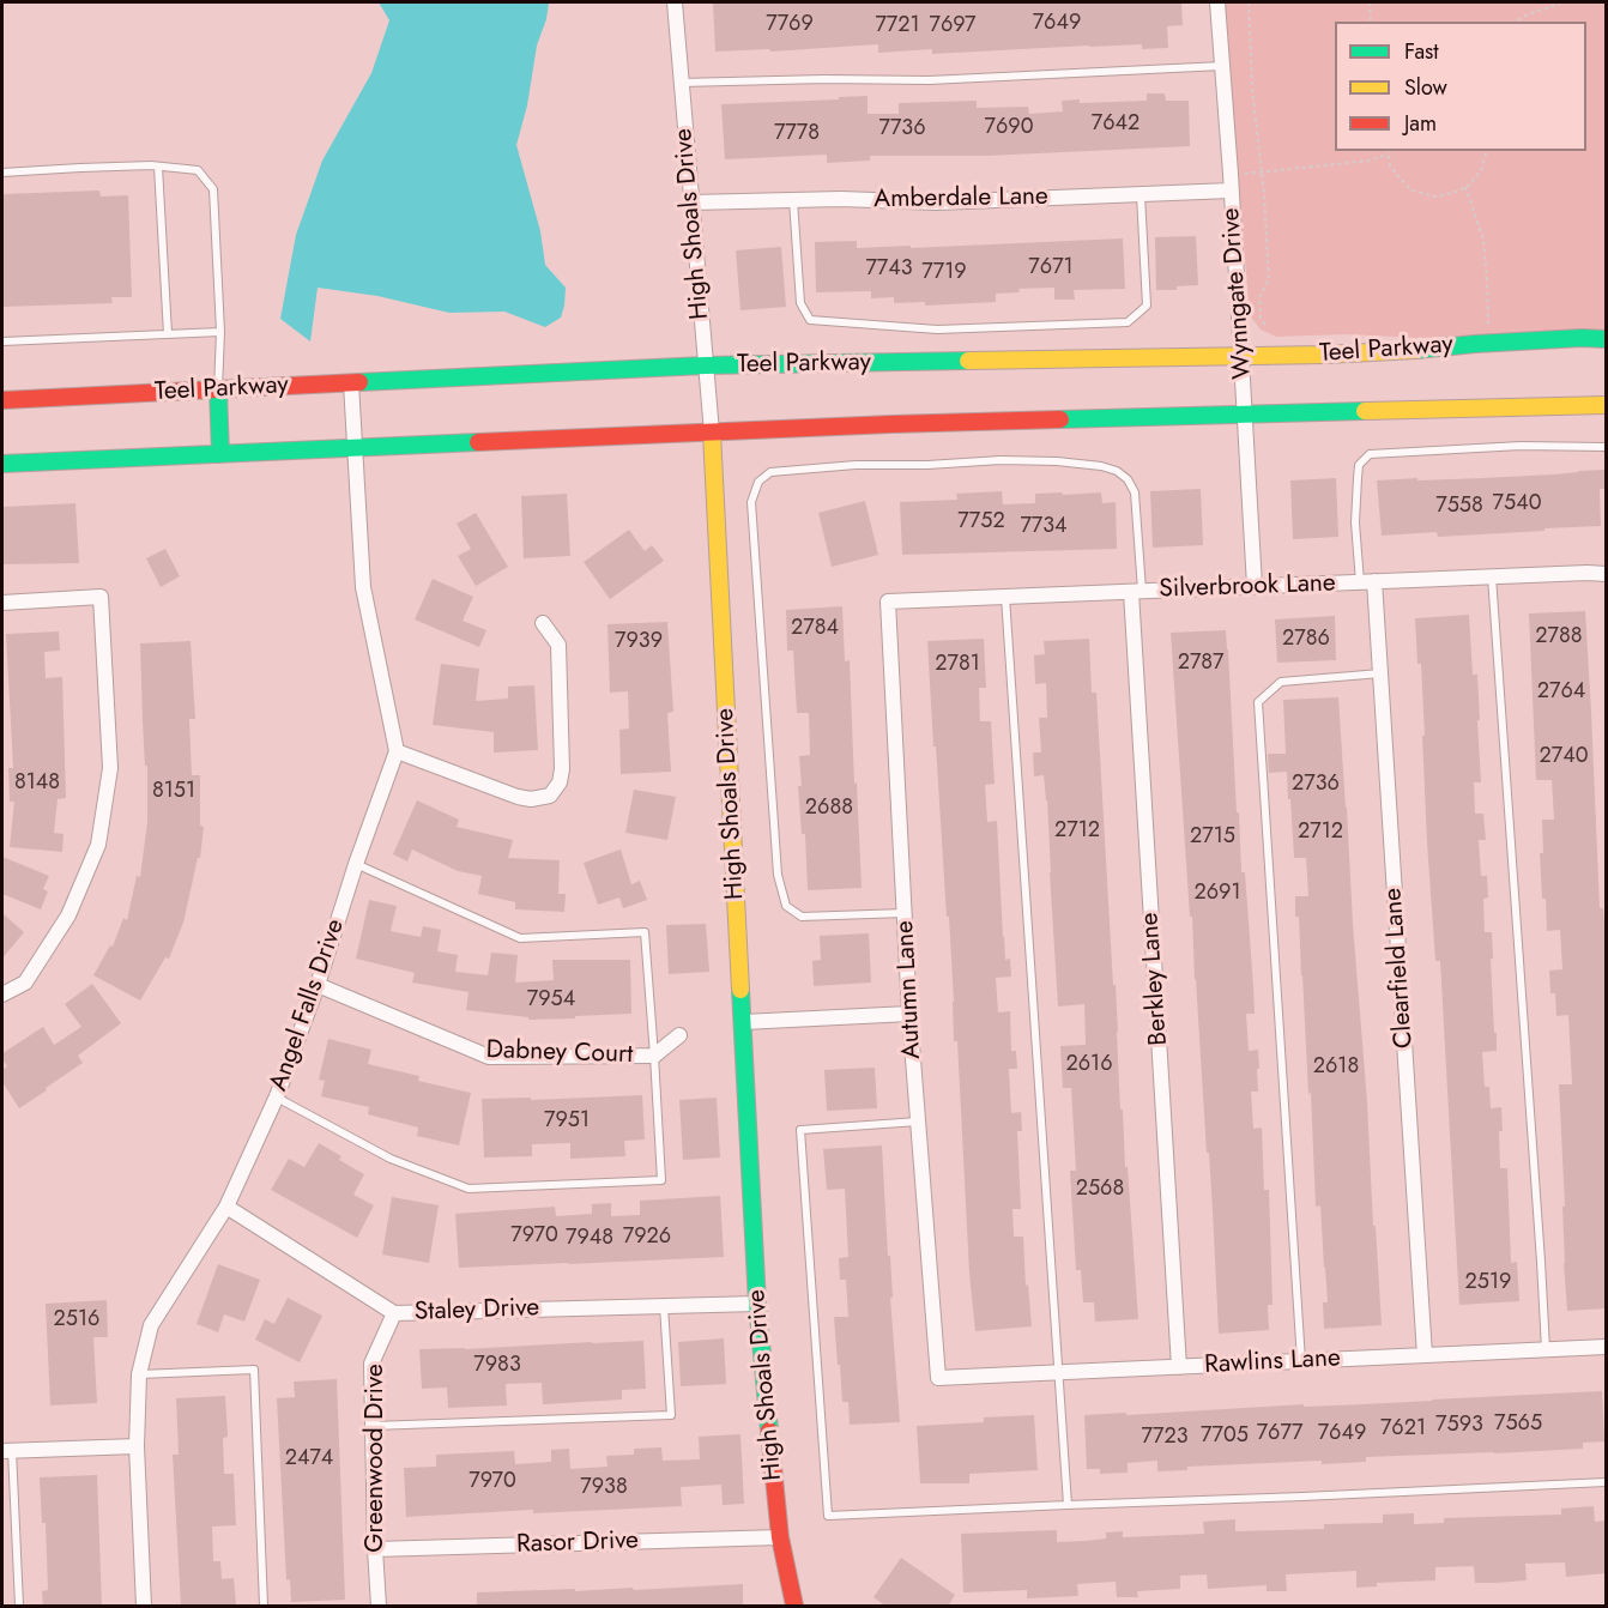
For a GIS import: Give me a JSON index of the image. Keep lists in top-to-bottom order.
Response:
{
  "streets": {
    "main road": ["High Shoals Drive", "Teel Parkway"],
    "street": [
      "Amberdale Lane",
      "Wynngate Drive",
      "Silverbrook Lane",
      "Clearfield Lane",
      "Berkley Lane",
      "Autumn Lane",
      "Angel Falls Drive",
      "Dabney Court",
      "Staley Drive",
      "Rawlins Lane",
      "Greenwood Drive",
      "Rasor Drive"
    ]
  },
  "crossings": [
    ["Amberdale Lane", "High Shoals Drive"],
    ["Amberdale Lane", "Wynngate Drive"],
    ["High Shoals Drive", "Teel Parkway"],
    ["High Shoals Drive", "Staley Drive"],
    ["High Shoals Drive", "Rasor Drive"],
    ["Wynngate Drive", "Teel Parkway"],
    ["Wynngate Drive", "Silverbrook Lane"],
    ["Silverbrook Lane", "Clearfield Lane"],
    ["Silverbrook Lane", "Berkley Lane"],
    ["Silverbrook Lane", "Autumn Lane"],
    ["Clearfield Lane", "Rawlins Lane"],
    ["Berkley Lane", "Rawlins Lane"],
    ["Autumn Lane", "Rawlins Lane"],
    ["Angel Falls Drive", "Dabney Court"],
    ["Angel Falls Drive", "Staley Drive"],
    ["Staley Drive", "Greenwood Drive"],
    ["Greenwood Drive", "Rasor Drive"]
  ],
  "house_numbers": [
    "7649",
    "7769",
    "7721",
    "7697",
    "7642",
    "7690",
    "7736",
    "7778",
    "7671",
    "7743",
    "7719",
    "7540",
    "7558",
    "7752",
    "7734",
    "2784",
    "2788",
    "2786",
    "7939",
    "2787",
    "2781",
    "2764",
    "2740",
    "8148",
    "2736",
    "8151",
    "2688",
    "2712",
    "2712",
    "2715",
    "2691",
    "7954",
    "2616",
    "2618",
    "7951",
    "2568",
    "7970",
    "7926",
    "7948",
    "2519",
    "2516",
    "7983",
    "7565",
    "7593",
    "7621",
    "7677",
    "7649",
    "7705",
    "7723",
    "2474",
    "7970",
    "7938"
  ],
  "legend": ["Fast", "Slow", "Jam"]
}
